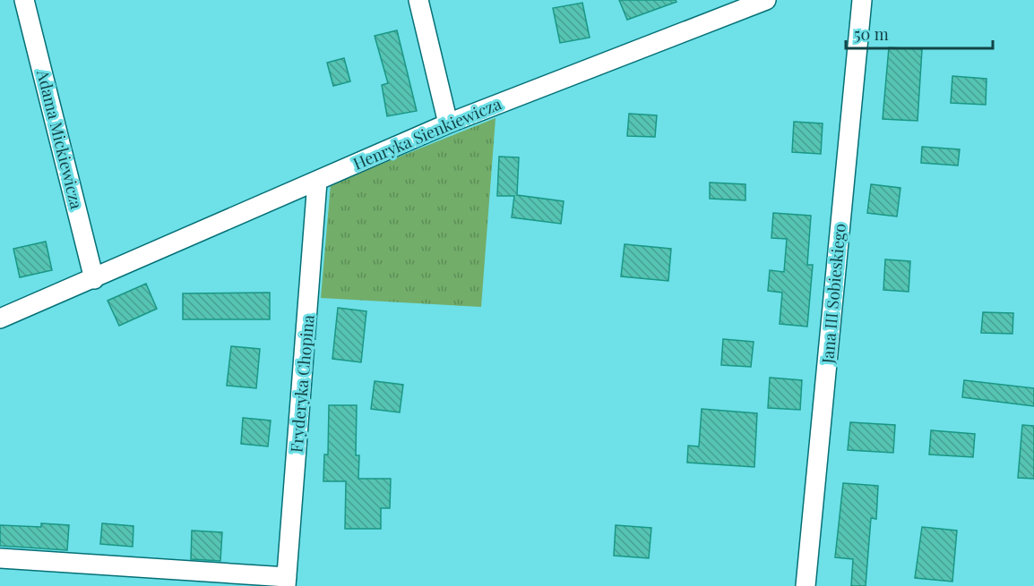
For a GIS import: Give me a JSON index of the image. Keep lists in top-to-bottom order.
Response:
{
  "streets": {
    "street": [
      "Henryka Sienkiewicza",
      "Adama Mickiewicza",
      "Jana III Sobieskiego",
      "Fryderyka Chopina"
    ]
  },
  "crossings": [
    ["Henryka Sienkiewicza", "Adama Mickiewicza"],
    ["Henryka Sienkiewicza", "Fryderyka Chopina"]
  ],
  "scale_bar": "50 m"
}
